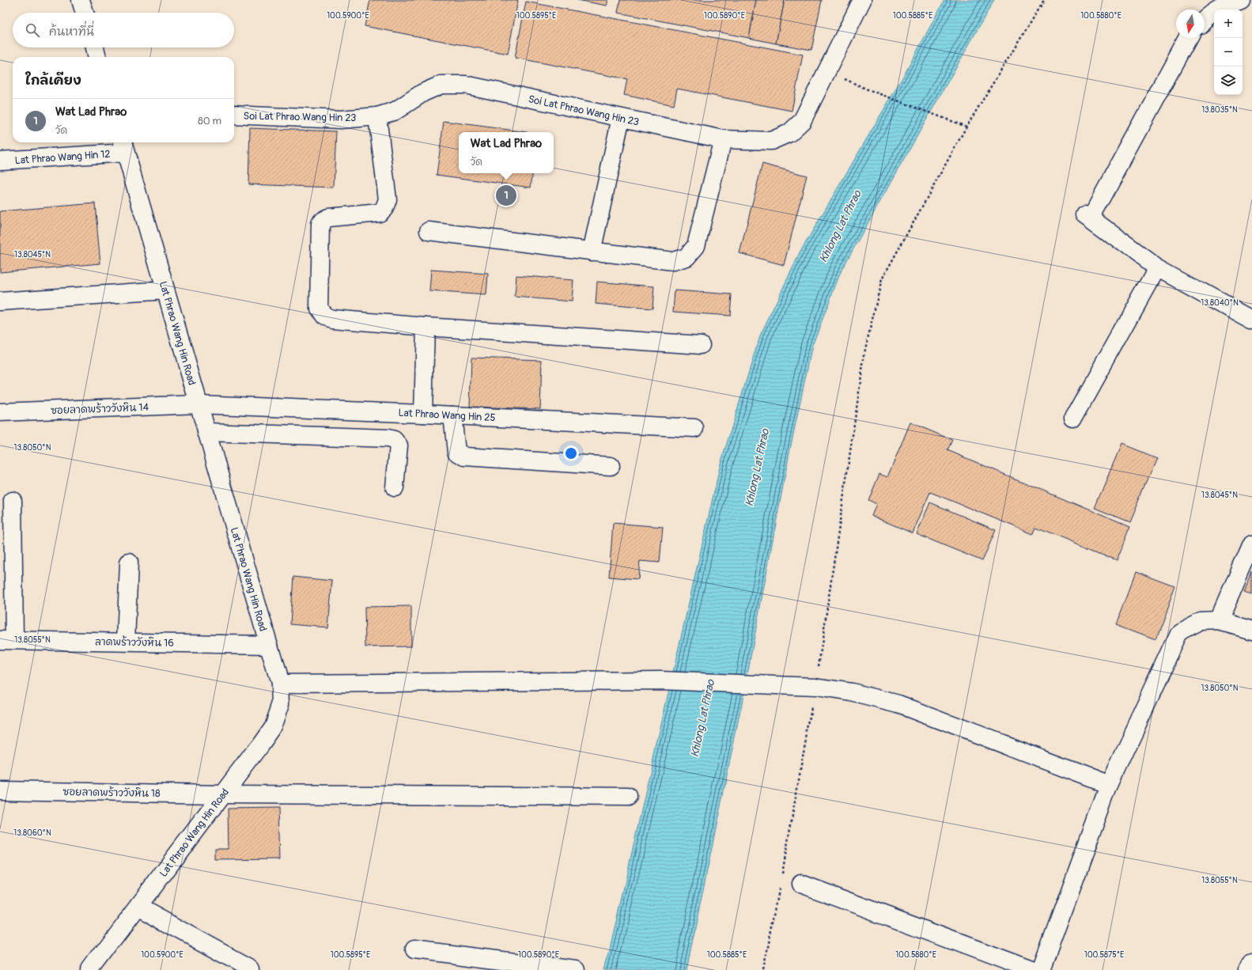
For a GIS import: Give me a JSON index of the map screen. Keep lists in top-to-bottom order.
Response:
{
  "streets": {
    "street": [
      "Soi Lat Phrao Wang Hin 23",
      "Lat Phrao Wang Hin 12",
      "Lat Phrao Wang Hin Road",
      "ซอยลาดพร้าววังหิน 14",
      "Lat Phrao Wang Hin 25",
      "ลาดพร้าววังหิน 16",
      "ซอยลาดพร้าววังหิน 18"
    ]
  },
  "crossings": [
    ["Lat Phrao Wang Hin 12", "Lat Phrao Wang Hin Road"],
    ["Lat Phrao Wang Hin Road", "ซอยลาดพร้าววังหิน 14"],
    ["Lat Phrao Wang Hin Road", "Lat Phrao Wang Hin 25"],
    ["Lat Phrao Wang Hin Road", "ลาดพร้าววังหิน 16"],
    ["Lat Phrao Wang Hin Road", "ซอยลาดพร้าววังหิน 18"],
    ["ซอยลาดพร้าววังหิน 14", "Lat Phrao Wang Hin 25"]
  ],
  "water": ["Khlong Lat Phrao"],
  "north": "bottom",
  "page": {
    "map_buttons": ["+", "−"],
    "search": "ค้นหาที่นี่",
    "heading": "ใกล้เคียง",
    "list": [
      {
        "mark": "1",
        "name": "Wat Lad Phrao",
        "note": "วัด",
        "value": "80 m"
      }
    ],
    "popup": ["Wat Lad Phrao", "วัด"],
    "pins": "1"
  },
  "coordinates": [
    "100.5900°E",
    "100.5895°E",
    "100.5890°E",
    "100.5885°E",
    "100.5880°E",
    "13.8035°N",
    "13.8045°N",
    "13.8040°N",
    "13.8050°N",
    "13.8055°N",
    "13.8060°N",
    "100.5875°E"
  ]
}
